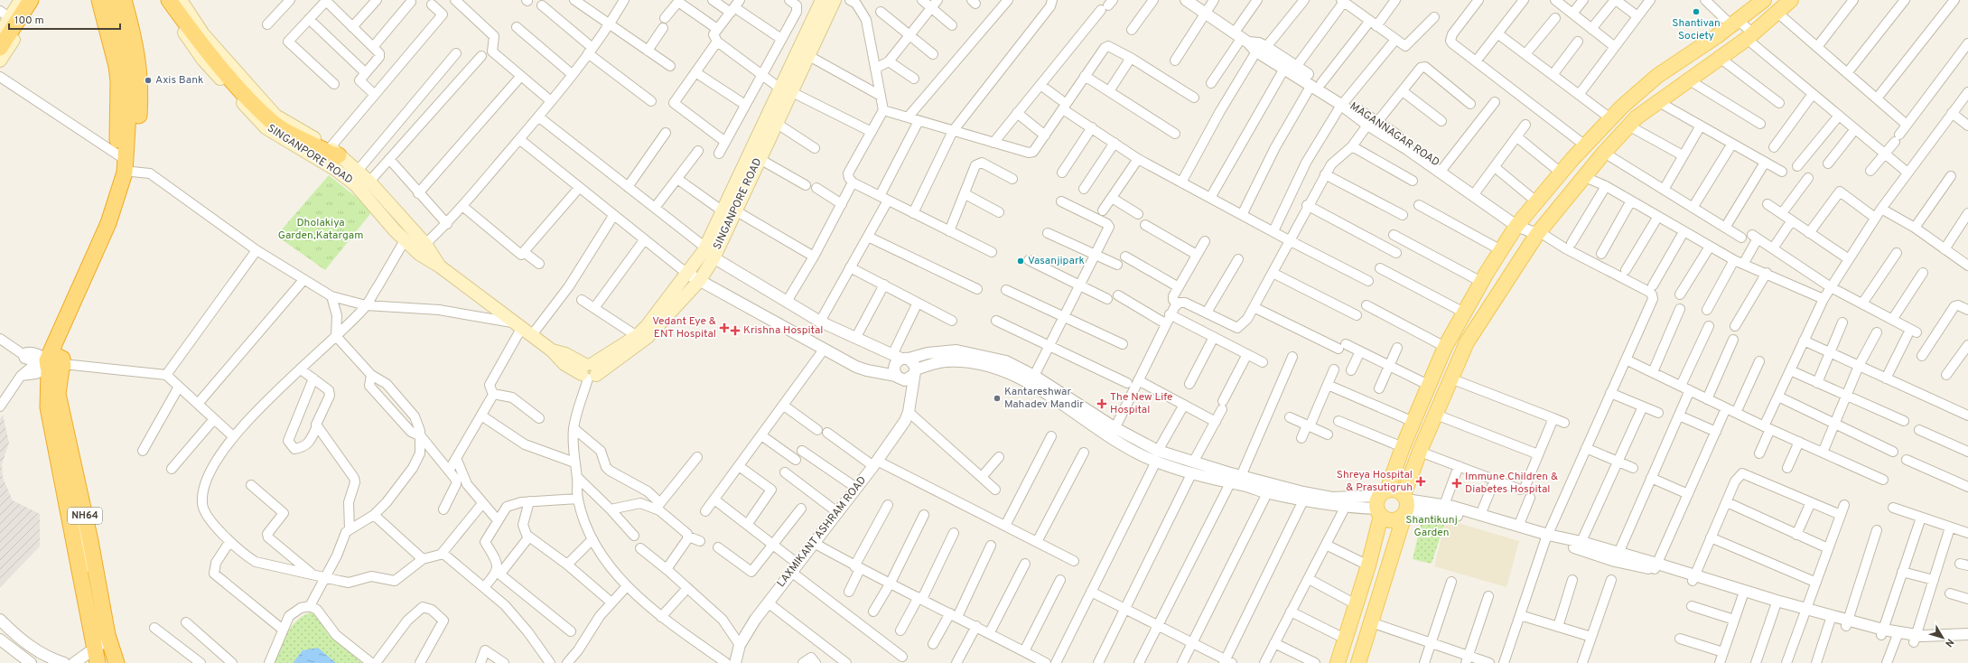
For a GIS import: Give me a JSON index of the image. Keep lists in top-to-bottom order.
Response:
{
  "streets": {
    "highway": ["NH64"],
    "main road": ["SINGANPORE ROAD"],
    "street": ["MAGANNAGAR ROAD", "LAXMIKANT ASHRAM ROAD"]
  },
  "parks": ["Dholakiya Garden,Katargam", "Shantikunj Garden"],
  "places": {
    "other": [
      "Shantivan Society",
      "Axis Bank",
      "Vasanjipark",
      "Kantareshwar Mahadev Mandir"
    ],
    "health": [
      "Vedant Eye & ENT Hospital",
      "Krishna Hospital",
      "The New Life Hospital",
      "Shreya Hospital & Prasutigruh",
      "Immune Children & Diabetes Hospital"
    ]
  },
  "scale_bar": "100 m",
  "north": "bottom right"
}
